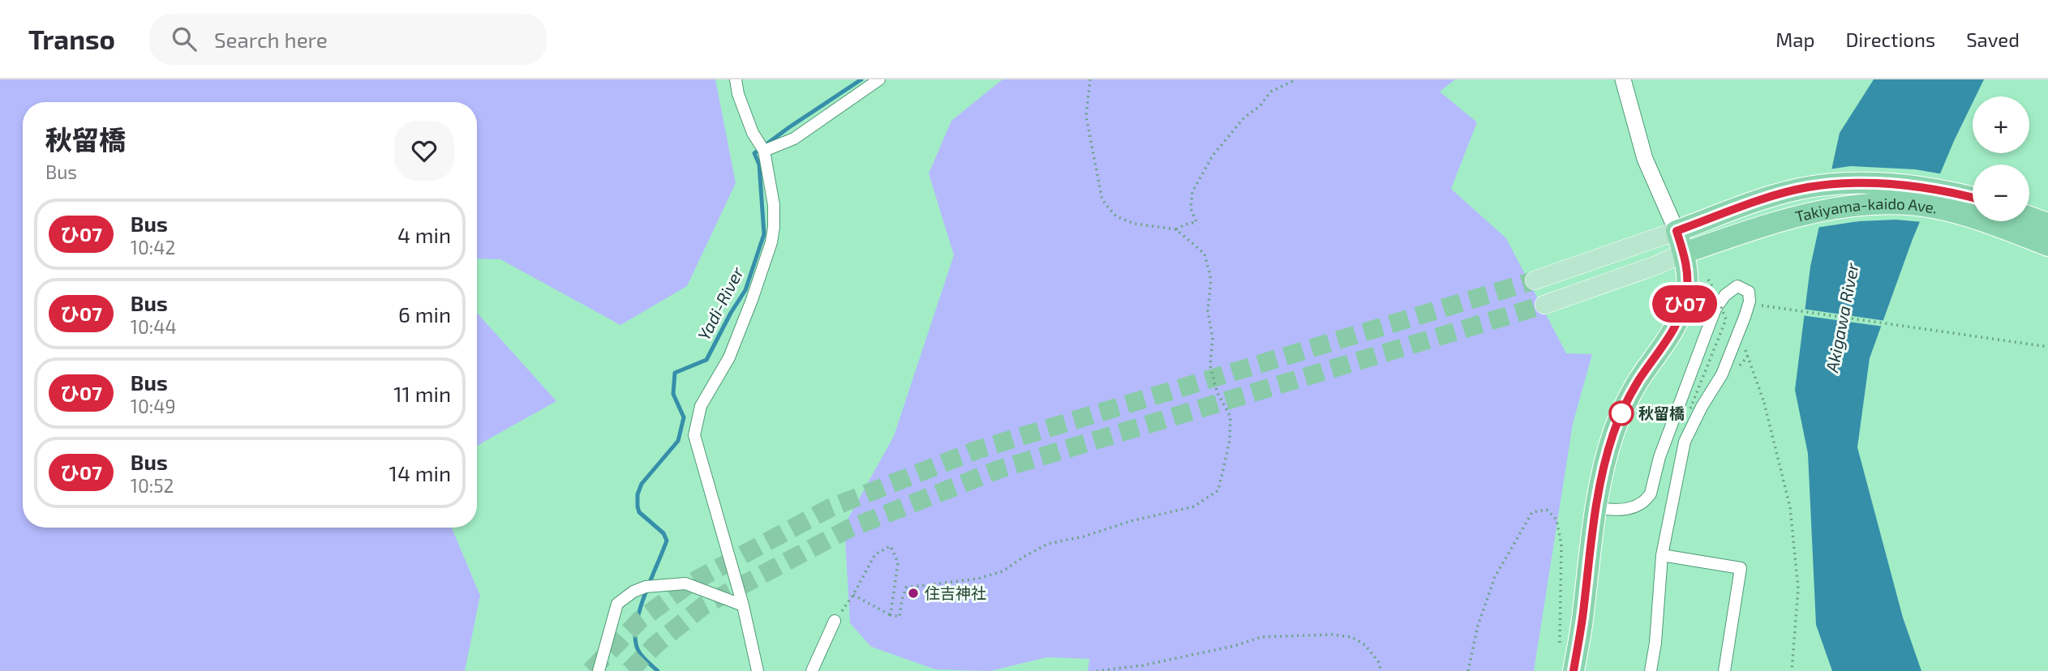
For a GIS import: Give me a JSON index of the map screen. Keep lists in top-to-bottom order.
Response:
{
  "streets": {
    "highway": ["Takiyama-kaido Ave."]
  },
  "water": ["Yadi-River", "Akigawa River"],
  "places": ["秋留橋", "住吉神社"],
  "lines": ["bus line ひ07"],
  "page": {
    "header": "Transo",
    "search": "Search here",
    "nav": ["Map", "Directions", "Saved"],
    "on_map": "ひ07",
    "map_buttons": ["+", "−"],
    "heading": ["秋留橋", "Bus"],
    "list": [
      {
        "mark": "ひ07",
        "name": "Bus",
        "note": "10:42",
        "value": "4 min"
      },
      {
        "mark": "ひ07",
        "name": "Bus",
        "note": "10:44",
        "value": "6 min"
      },
      {
        "mark": "ひ07",
        "name": "Bus",
        "note": "10:49",
        "value": "11 min"
      },
      {
        "mark": "ひ07",
        "name": "Bus",
        "note": "10:52",
        "value": "14 min"
      }
    ]
  }
}
